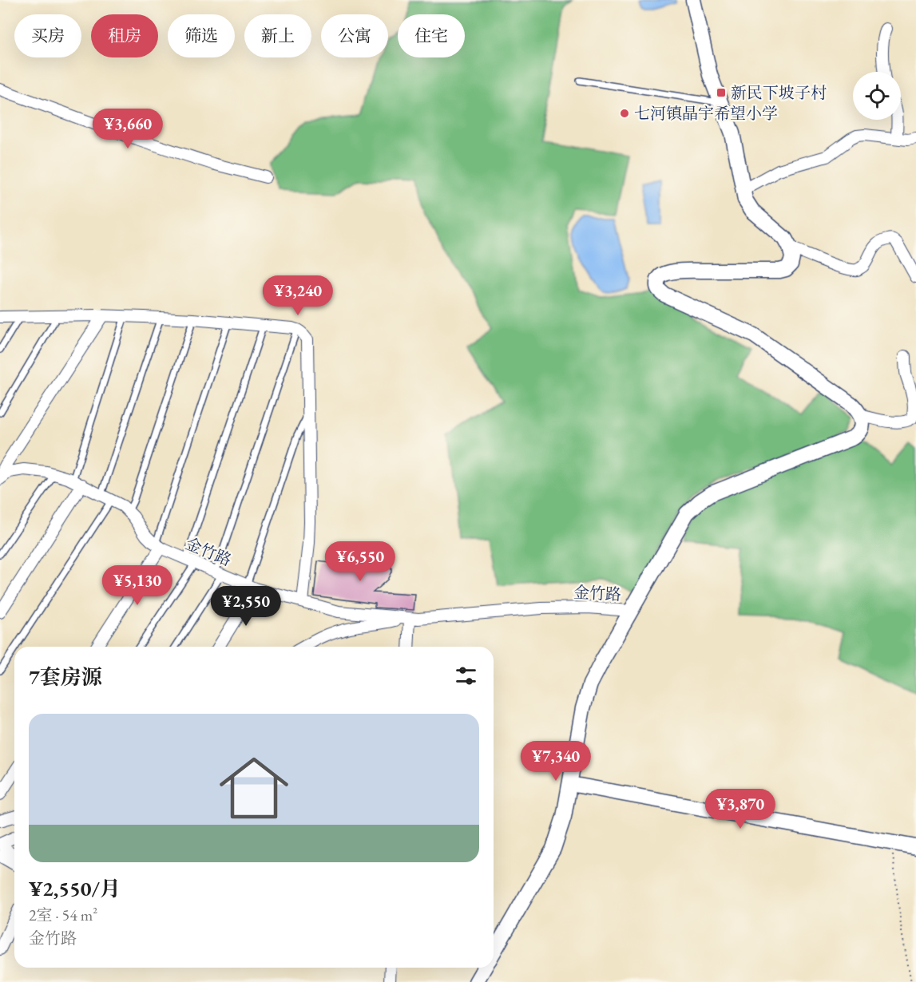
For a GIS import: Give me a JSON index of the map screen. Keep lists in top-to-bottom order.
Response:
{
  "streets": {
    "street": ["金竹路"]
  },
  "places": {
    "transit": ["新民下坡子村"],
    "other": ["七河镇晶宇希望小学"]
  },
  "page": {
    "chip": [
      "买房",
      "租房",
      "筛选",
      "新上",
      "公寓",
      "住宅"
    ],
    "price": [
      "¥3,660",
      "¥3,240",
      "¥6,550",
      "¥5,130",
      "¥2,550",
      "¥7,340",
      "¥3,870"
    ],
    "heading": "7套房源",
    "list": [
      {
        "name": "¥2,550/月",
        "note": "2室 · 54 m² · 金竹路"
      }
    ]
  }
}
